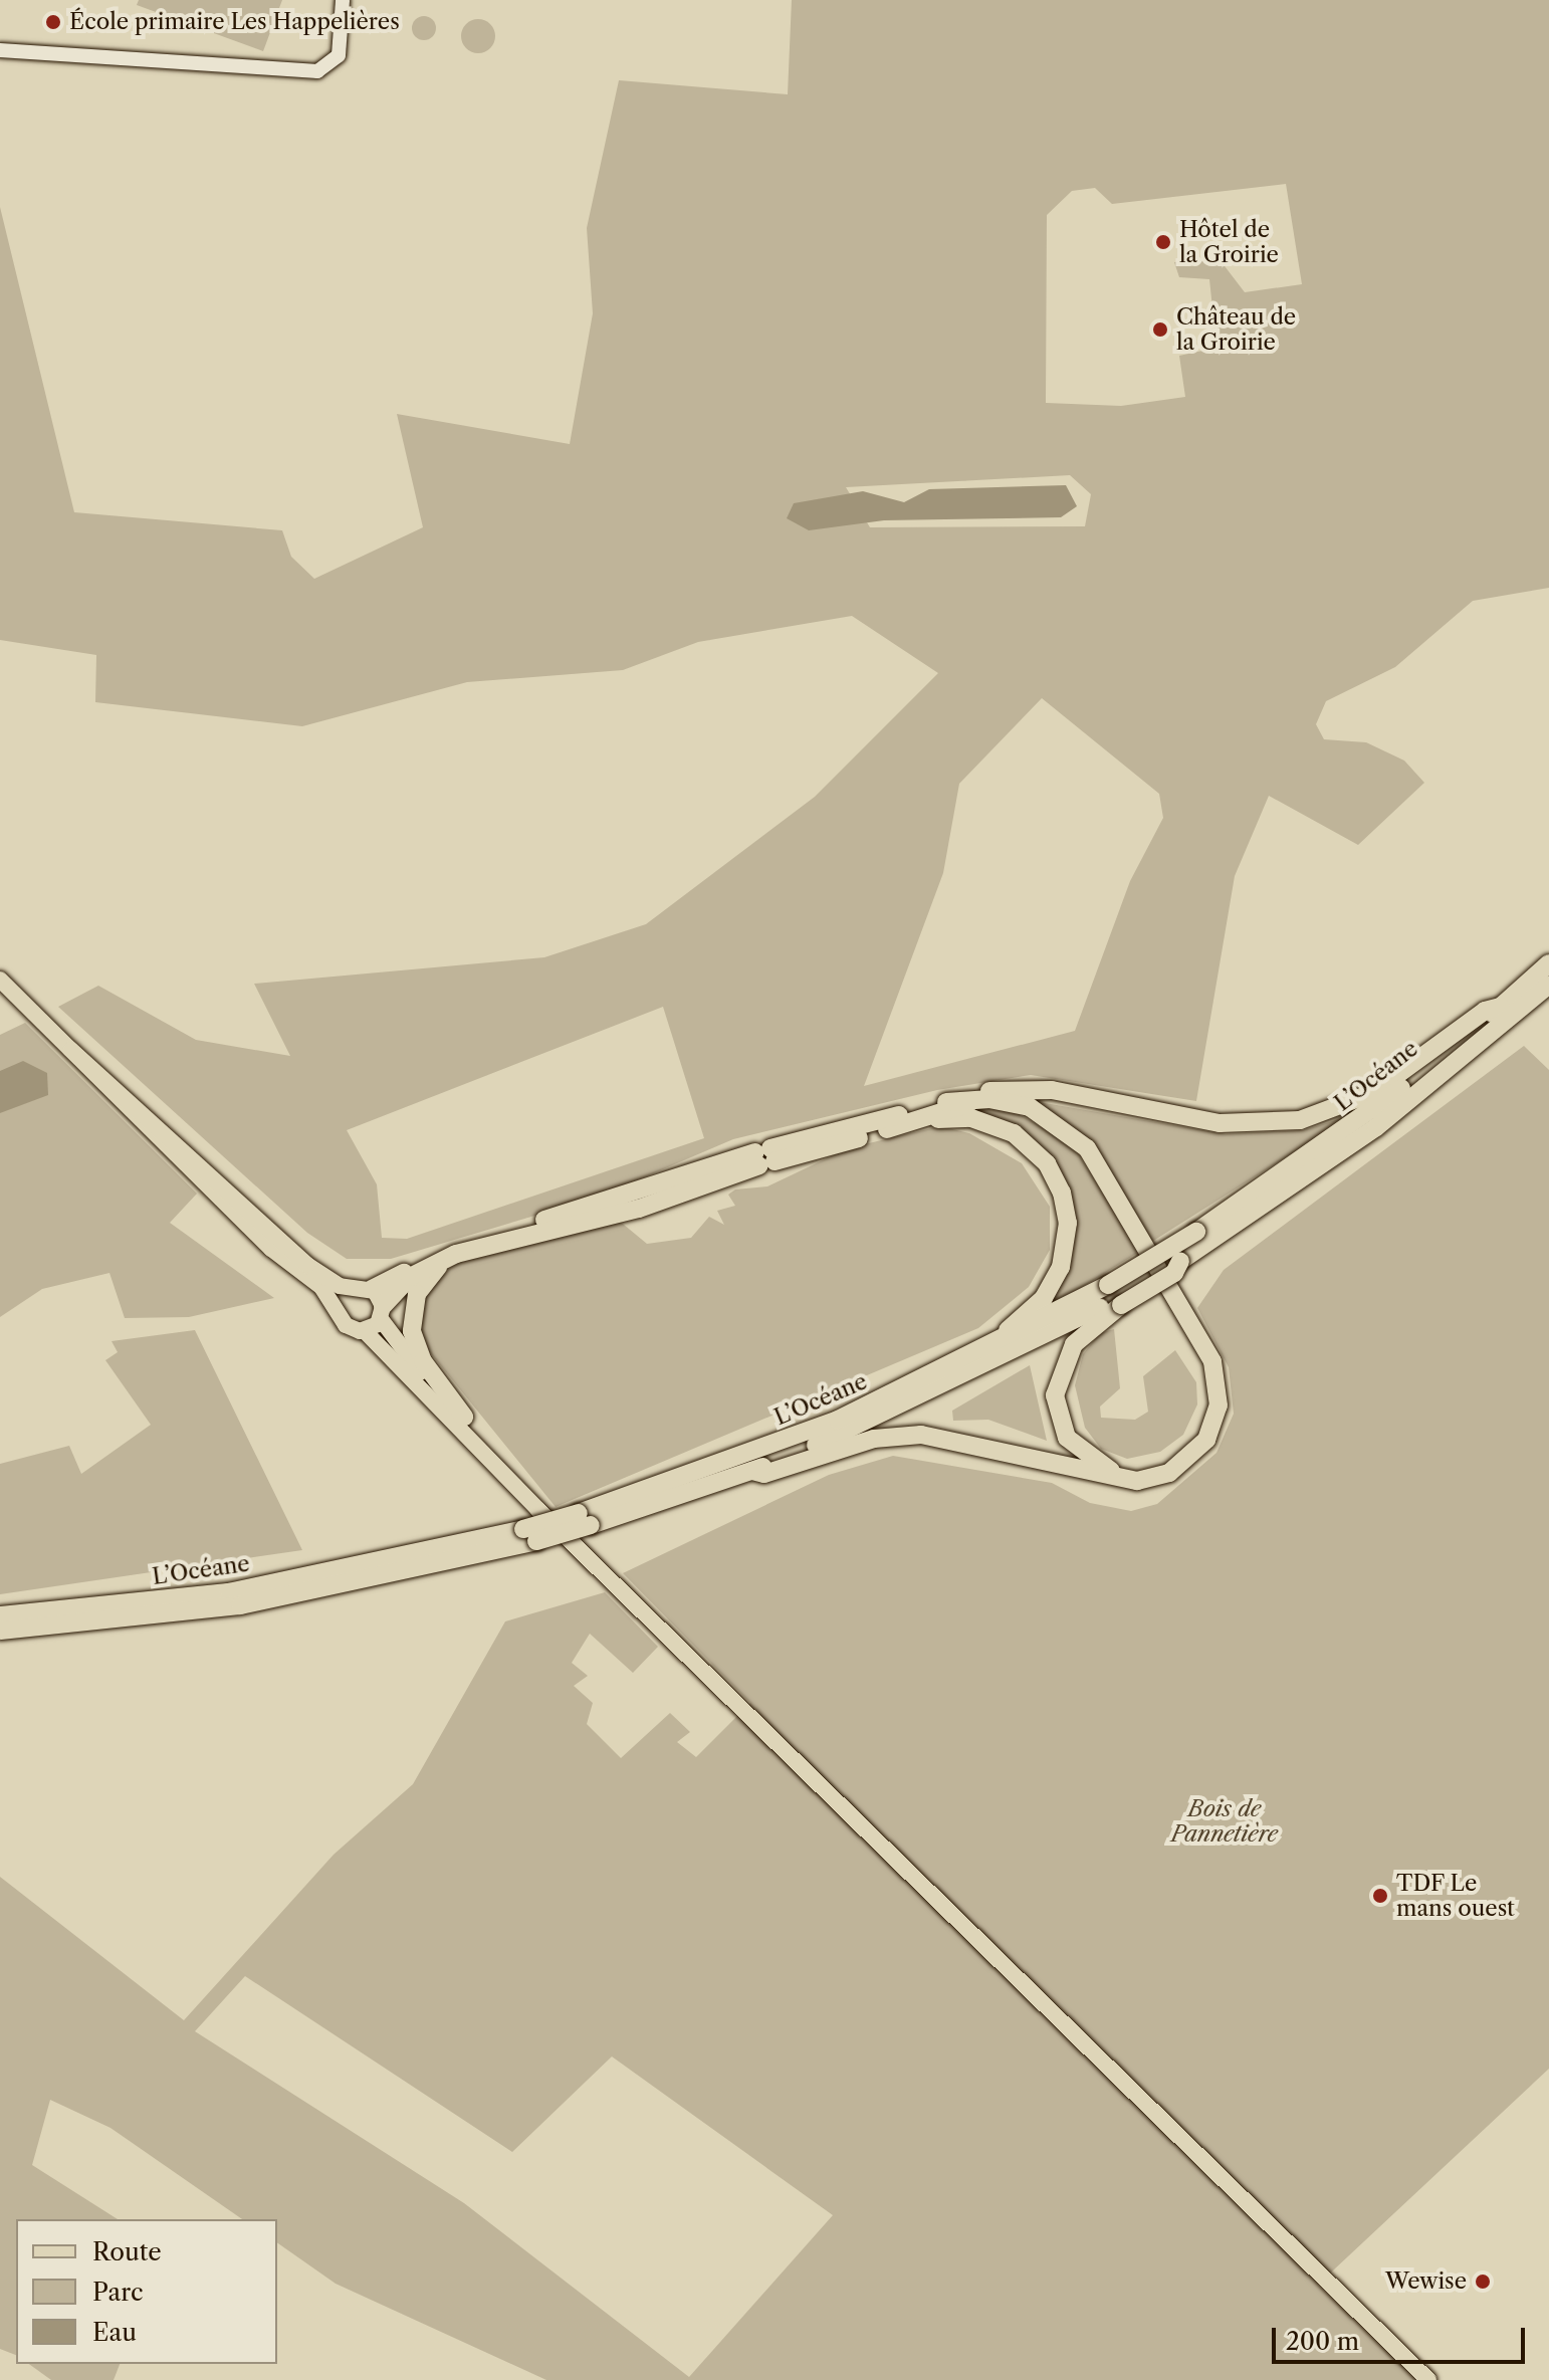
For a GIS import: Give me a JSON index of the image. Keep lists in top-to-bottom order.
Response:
{
  "streets": {
    "highway": ["L’Océane"]
  },
  "parks": ["Bois de Pannetière"],
  "places": [
    "École primaire Les Happelières",
    "Hôtel de la Groirie",
    "Château de la Groirie",
    "TDF Le mans ouest",
    "Wewise"
  ],
  "legend": ["Route", "Parc", "Eau"],
  "scale_bar": "200 m"
}
